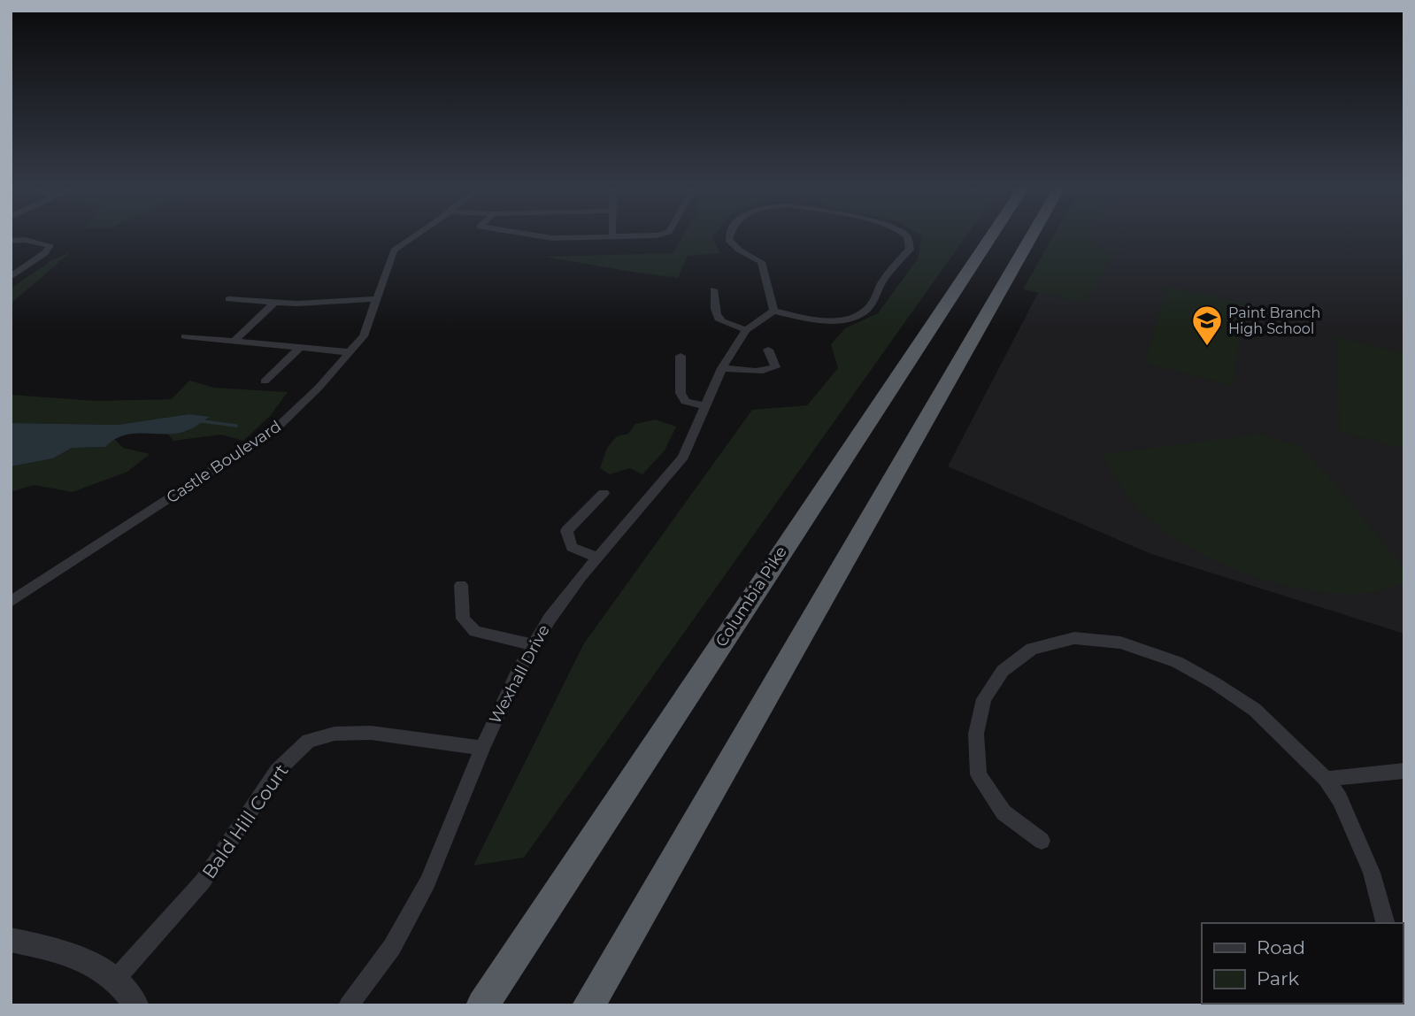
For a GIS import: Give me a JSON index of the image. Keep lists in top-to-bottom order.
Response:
{
  "streets": {
    "highway": ["Columbia Pike"],
    "street": ["Castle Boulevard", "Wexhall Drive", "Bald Hill Court"]
  },
  "crossings": [
    ["Wexhall Drive", "Bald Hill Court"]
  ],
  "places": {
    "school or university": ["Paint Branch High School"]
  },
  "legend": ["Road", "Park"]
}
